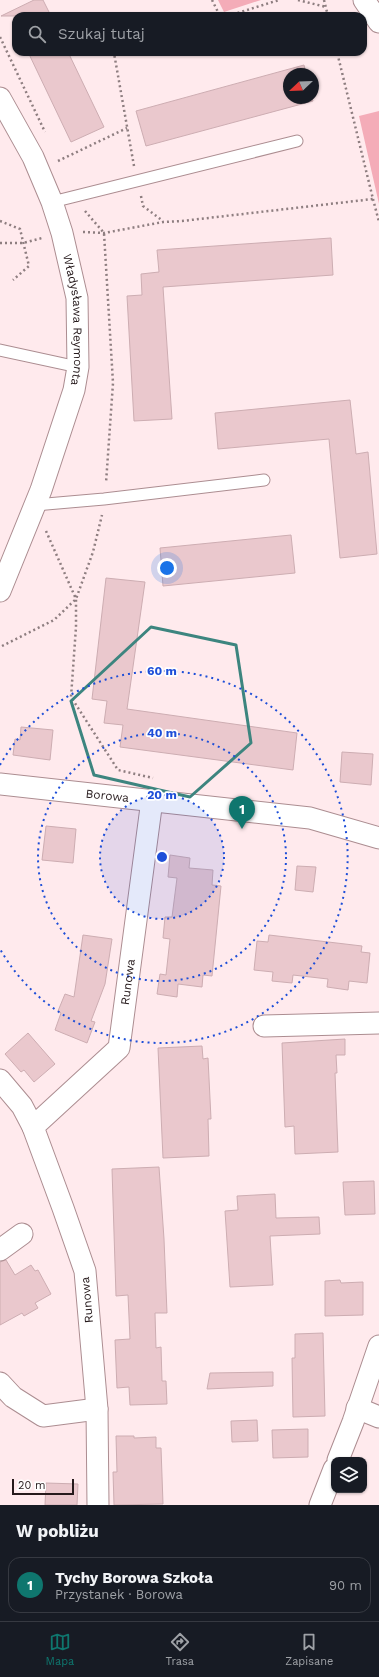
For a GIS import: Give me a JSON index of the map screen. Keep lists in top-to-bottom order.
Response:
{
  "streets": {
    "street": ["Władysława Reymonta", "Borowa", "Runowa"]
  },
  "crossings": [
    ["Borowa", "Runowa"]
  ],
  "scale_bar": "20 m",
  "north": "bottom left",
  "page": {
    "search": "Szukaj tutaj",
    "pins": "1",
    "scale": "20 m",
    "heading": "W pobliżu",
    "list": [
      {
        "mark": "1",
        "name": "Tychy Borowa Szkoła",
        "note": "Przystanek · Borowa",
        "value": "90 m"
      }
    ],
    "nav": ["Mapa", "Trasa", "Zapisane"]
  },
  "rings": ["60 m", "40 m", "20 m"]
}
